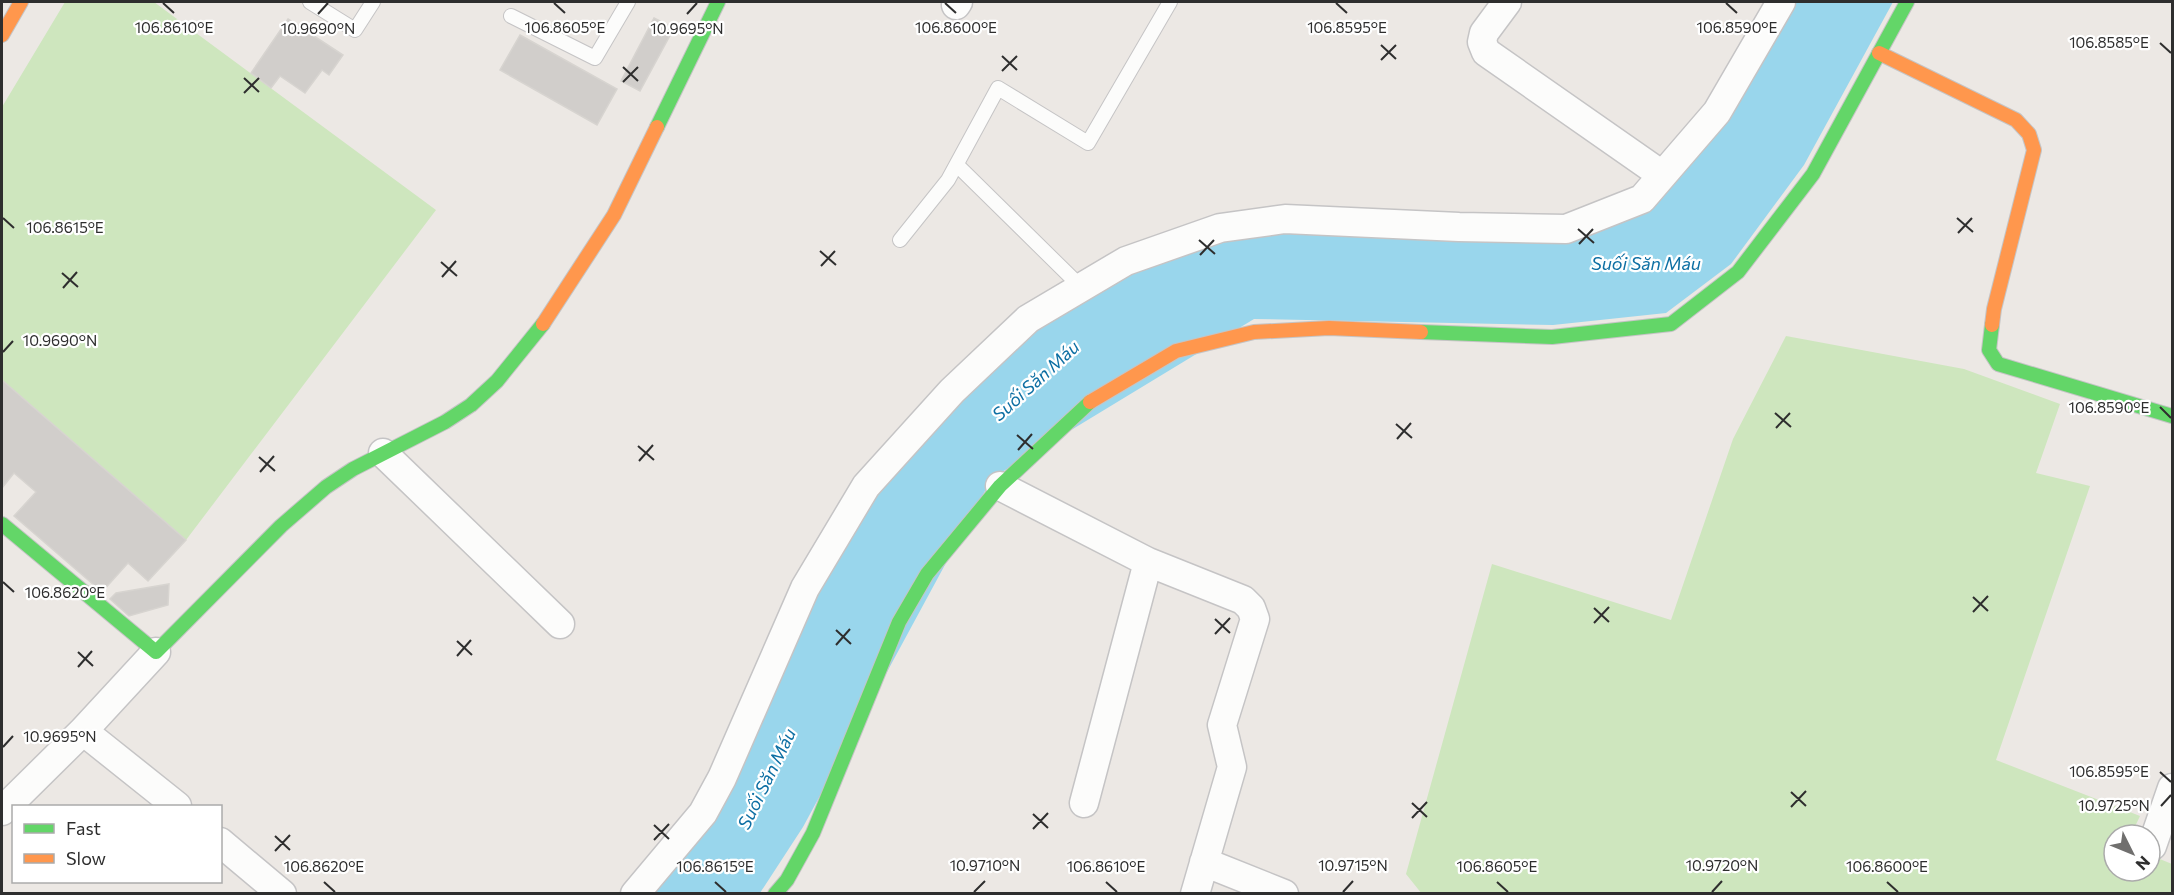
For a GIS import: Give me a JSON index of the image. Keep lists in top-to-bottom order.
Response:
{
  "water": ["Suối Săn Máu"],
  "legend": ["Fast", "Slow"],
  "north": "bottom right",
  "coordinates": [
    "106.8610°E",
    "106.8605°E",
    "106.8595°E",
    "106.8590°E",
    "106.8600°E",
    "10.9690°N",
    "10.9695°N",
    "106.8585°E",
    "106.8615°E",
    "106.8620°E",
    "10.9725°N",
    "10.9710°N",
    "10.9715°N",
    "10.9720°N"
  ]
}
